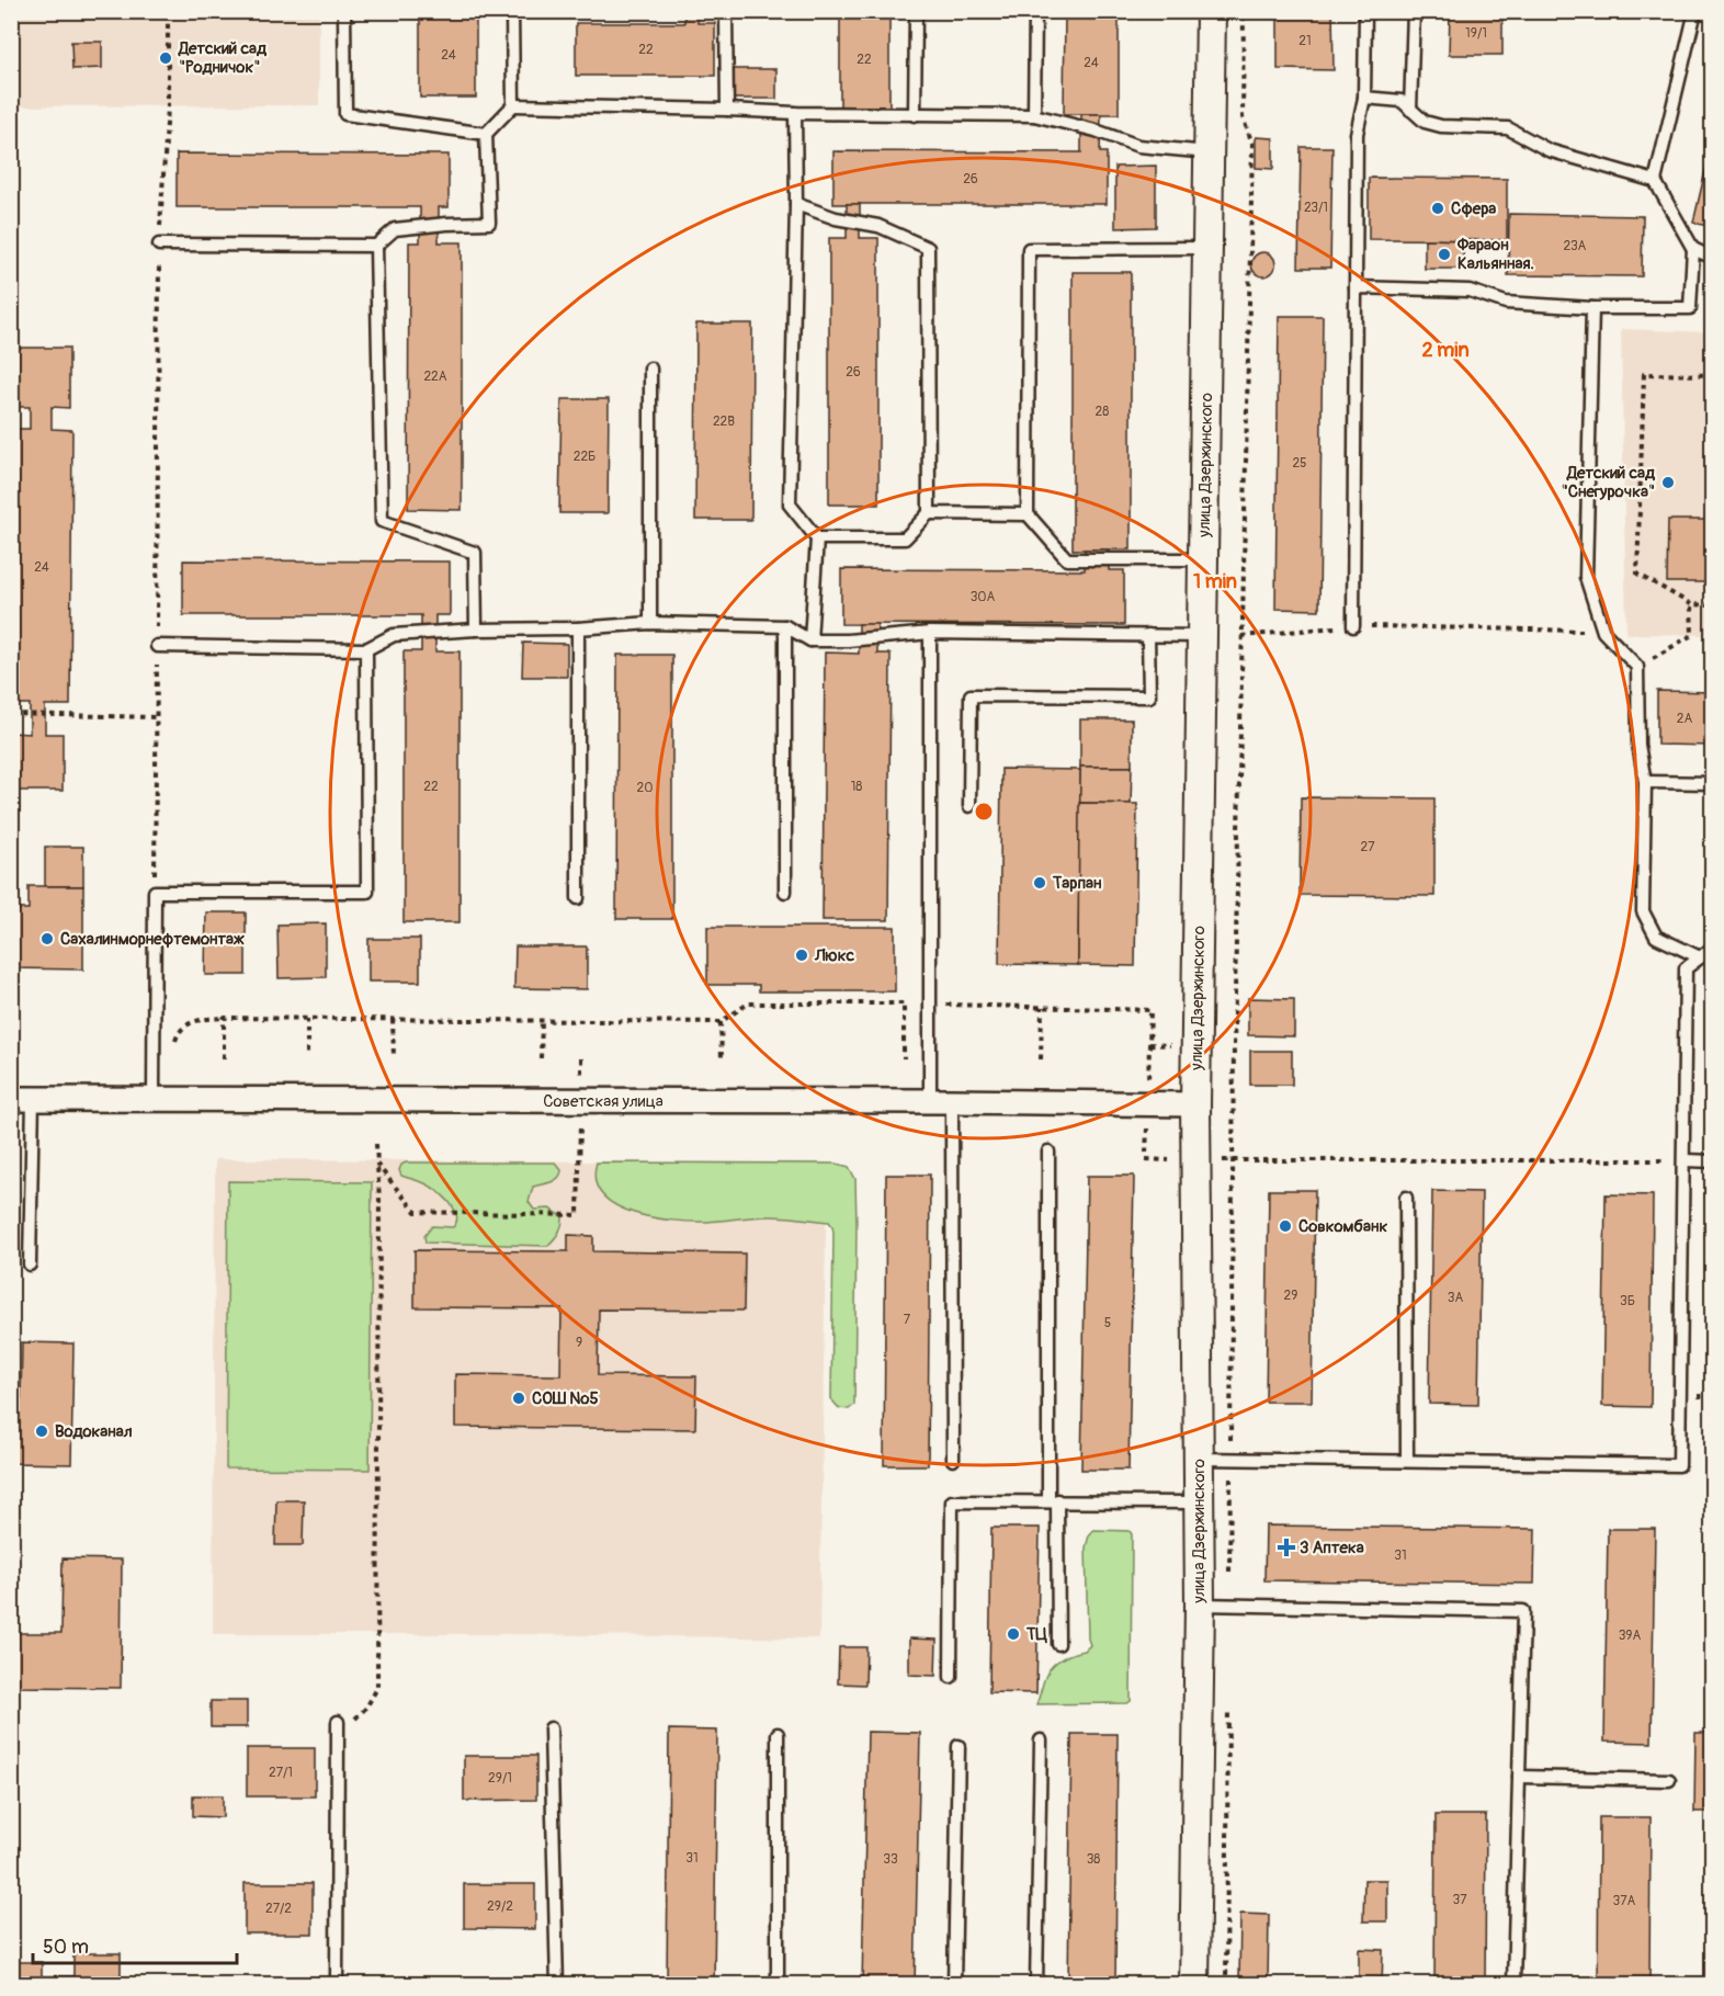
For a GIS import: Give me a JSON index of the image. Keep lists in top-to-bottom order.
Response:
{
  "streets": {
    "street": ["улица Дзержинского", "Советская улица"]
  },
  "crossings": [
    ["улица Дзержинского", "Советская улица"]
  ],
  "places": {
    "other": [
      "Детский сад \"Родничок\"",
      "Сфера",
      "Фараон Кальянная.",
      "Детский сад \"Снегурочка\"",
      "Тарпан",
      "Сахалинморнефтемонтаж",
      "Люкс",
      "Совкомбанк",
      "СОШ №5",
      "Водоканал",
      "ТЦ"
    ],
    "health": ["3 Аптека"]
  },
  "house_numbers": [
    "19/1",
    "21",
    "22",
    "24",
    "22",
    "24",
    "26",
    "23/1",
    "23А",
    "26",
    "22А",
    "28",
    "22В",
    "22Б",
    "25",
    "24",
    "30А",
    "2А",
    "22",
    "18",
    "20",
    "27",
    "29",
    "3А",
    "3Б",
    "7",
    "5",
    "9",
    "31",
    "39А",
    "27/1",
    "29/1",
    "31",
    "33",
    "38",
    "37",
    "37А",
    "29/2",
    "27/2"
  ],
  "scale_bar": "50 m",
  "rings": ["2 min", "1 min"]
}
